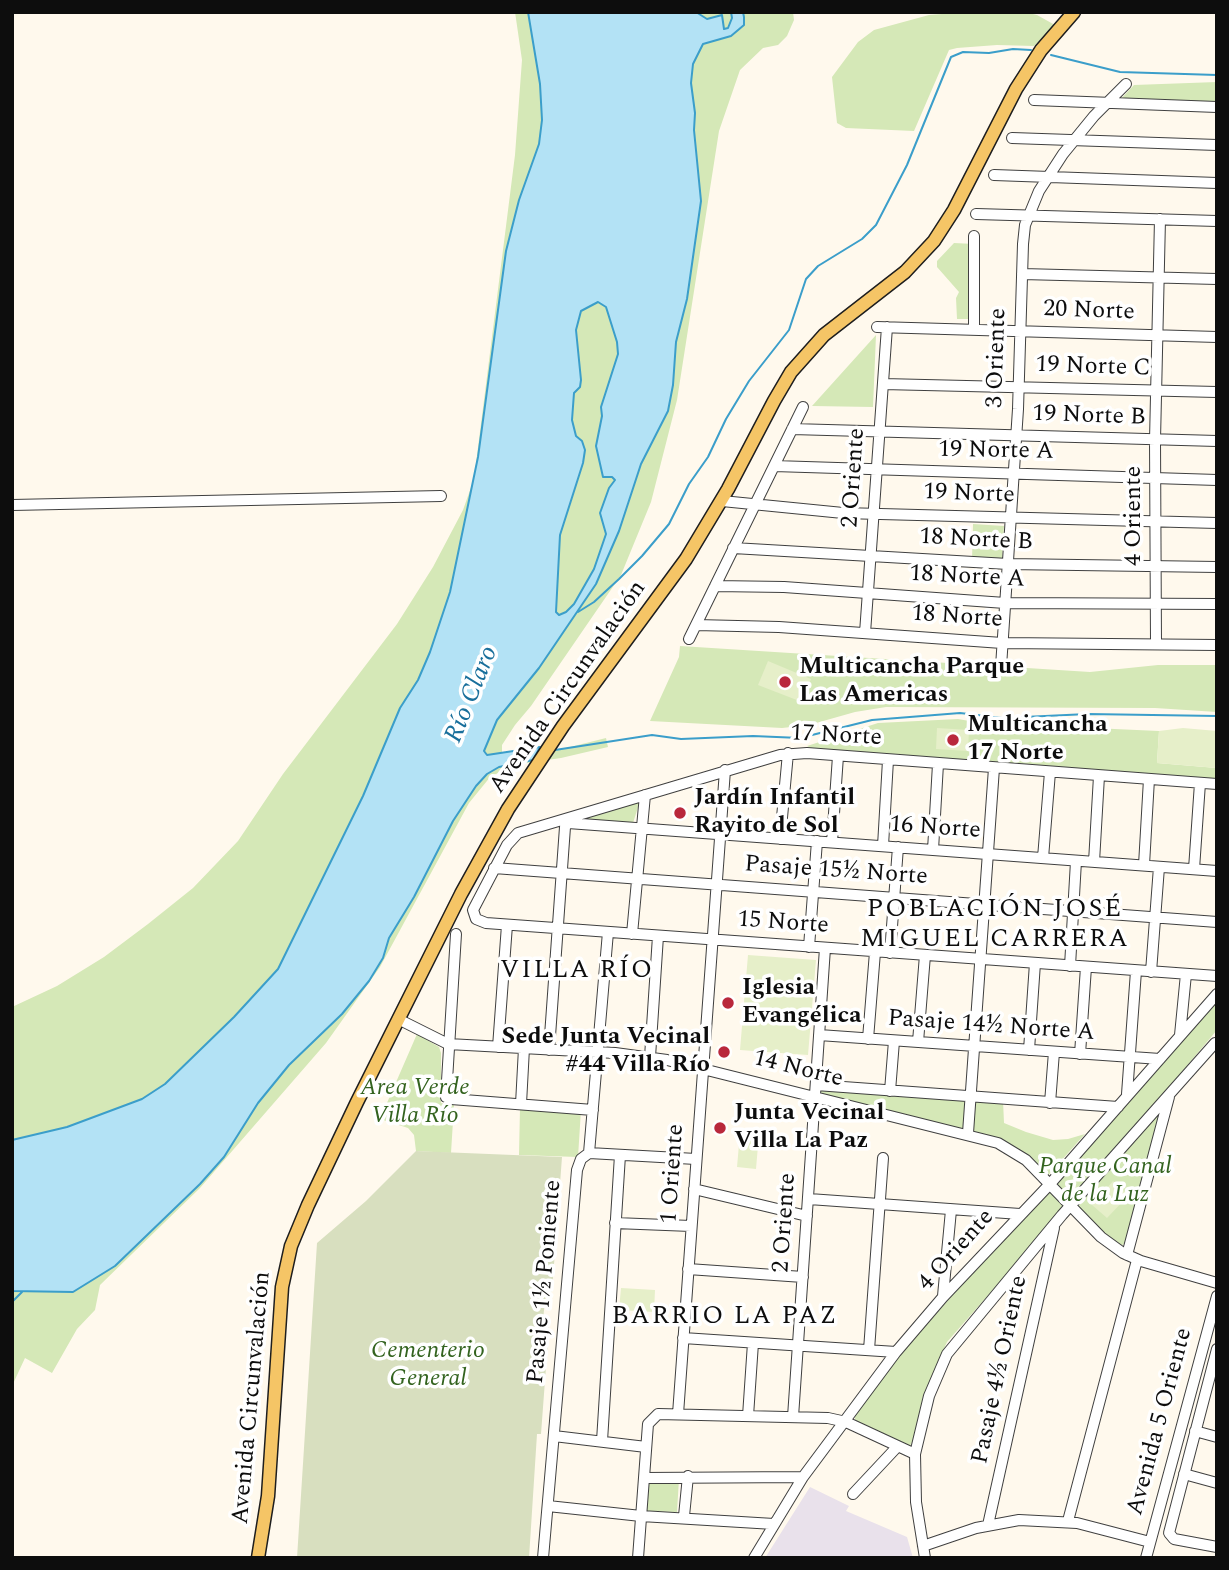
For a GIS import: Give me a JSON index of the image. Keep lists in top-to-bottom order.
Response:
{
  "streets": {
    "main road": ["Avenida Circunvalación"],
    "street": [
      "20 Norte",
      "3 Oriente",
      "19 Norte C",
      "19 Norte B",
      "19 Norte A",
      "2 Oriente",
      "19 Norte",
      "4 Oriente",
      "18 Norte B",
      "18 Norte A",
      "18 Norte",
      "17 Norte",
      "16 Norte",
      "Pasaje 15½ Norte",
      "15 Norte",
      "Pasaje 14½ Norte A",
      "14 Norte",
      "1 Oriente",
      "Pasaje 1½ Poniente",
      "Pasaje 4½ Oriente",
      "Avenida 5 Oriente"
    ]
  },
  "crossings": [
    ["20 Norte", "3 Oriente"],
    ["20 Norte", "2 Oriente"],
    ["20 Norte", "4 Oriente"],
    ["3 Oriente", "19 Norte C"],
    ["3 Oriente", "19 Norte B"],
    ["3 Oriente", "19 Norte A"],
    ["3 Oriente", "19 Norte"],
    ["3 Oriente", "18 Norte B"],
    ["3 Oriente", "18 Norte A"],
    ["3 Oriente", "18 Norte"],
    ["19 Norte C", "2 Oriente"],
    ["19 Norte C", "4 Oriente"],
    ["19 Norte B", "2 Oriente"],
    ["19 Norte B", "4 Oriente"],
    ["19 Norte A", "2 Oriente"],
    ["19 Norte A", "4 Oriente"],
    ["2 Oriente", "19 Norte"],
    ["2 Oriente", "18 Norte B"],
    ["2 Oriente", "18 Norte A"],
    ["2 Oriente", "18 Norte"],
    ["2 Oriente", "15 Norte"],
    ["2 Oriente", "Pasaje 14½ Norte A"],
    ["2 Oriente", "14 Norte"],
    ["19 Norte", "4 Oriente"],
    ["19 Norte", "Avenida Circunvalación"],
    ["4 Oriente", "18 Norte B"],
    ["4 Oriente", "18 Norte A"],
    ["4 Oriente", "18 Norte"],
    ["4 Oriente", "Pasaje 14½ Norte A"],
    ["4 Oriente", "14 Norte"],
    ["Avenida Circunvalación", "14 Norte"],
    ["17 Norte", "Pasaje 15½ Norte"],
    ["17 Norte", "15 Norte"],
    ["17 Norte", "1 Oriente"],
    ["16 Norte", "Pasaje 15½ Norte"],
    ["16 Norte", "1 Oriente"],
    ["Pasaje 15½ Norte", "1 Oriente"],
    ["15 Norte", "1 Oriente"],
    ["15 Norte", "Pasaje 1½ Poniente"],
    ["14 Norte", "1 Oriente"],
    ["14 Norte", "Pasaje 1½ Poniente"]
  ],
  "districts": ["POBLACIÓN JOSÉ MIGUEL CARRERA", "VILLA RÍO", "BARRIO LA PAZ"],
  "water": ["Río Claro"],
  "parks": ["Area Verde Villa Río", "Parque Canal de la Luz", "Cementerio General"],
  "places": [
    "Multicancha Parque Las Americas",
    "Multicancha 17 Norte",
    "Jardín Infantil Rayito de Sol",
    "Iglesia Evangélica",
    "Sede Junta Vecinal #44 Villa Río",
    "Junta Vecinal Villa La Paz"
  ]
}
